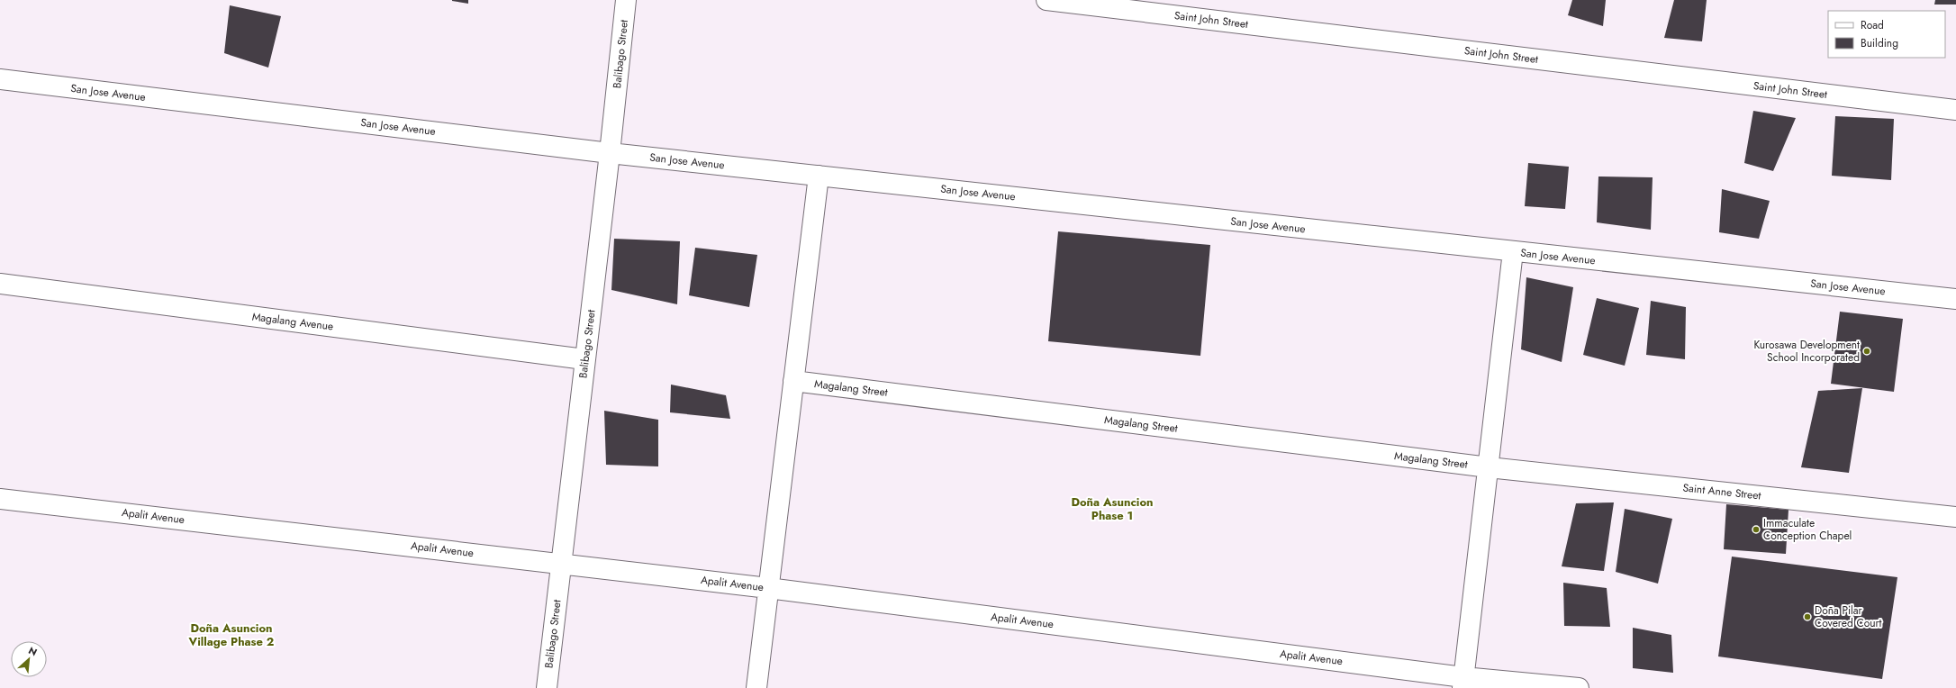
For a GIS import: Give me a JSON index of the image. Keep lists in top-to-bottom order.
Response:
{
  "streets": {
    "street": [
      "Saint John Street",
      "Balibago Street",
      "San Jose Avenue",
      "Magalang Avenue",
      "Magalang Street",
      "Saint Anne Street",
      "Apalit Avenue"
    ]
  },
  "crossings": [
    ["Balibago Street", "San Jose Avenue"],
    ["Balibago Street", "Magalang Avenue"],
    ["Balibago Street", "Apalit Avenue"],
    ["Magalang Street", "Saint Anne Street"]
  ],
  "districts": ["Doña Asuncion Phase 1", "Doña Asuncion Village Phase 2"],
  "places": ["Kurosawa Development School Incorporated", "Immaculate Conception Chapel", "Doña Pilar Covered Court"],
  "legend": ["Road", "Building"],
  "north": "top right"
}
